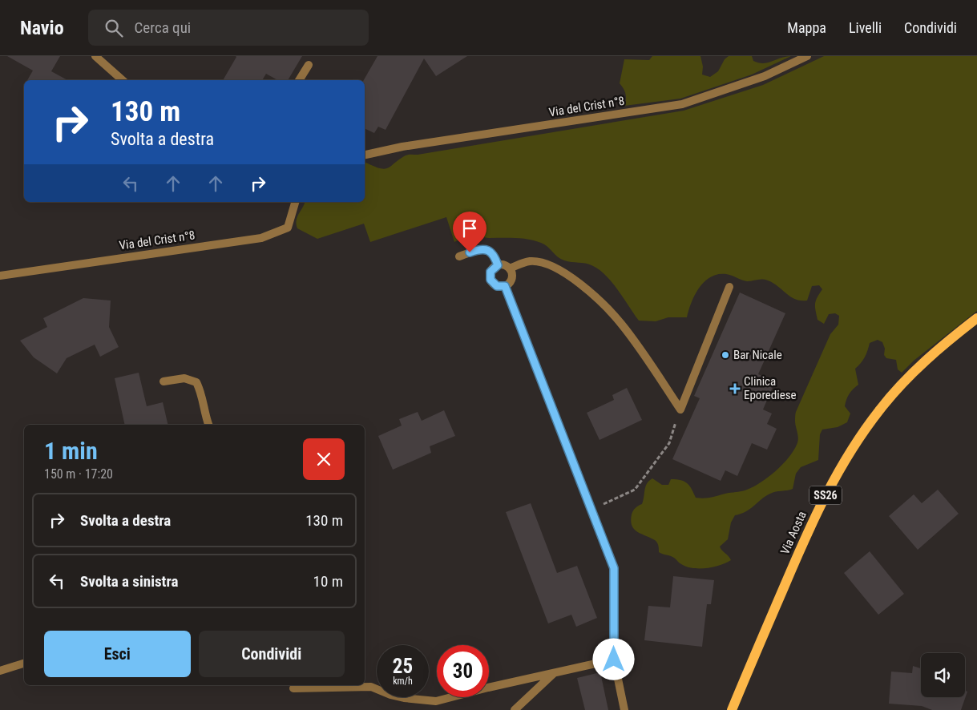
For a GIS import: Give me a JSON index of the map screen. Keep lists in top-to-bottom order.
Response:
{
  "streets": {
    "main road": ["SS26", "Via Aosta"],
    "street": ["Via del Crist n°8"]
  },
  "places": {
    "other": ["Bar Nicale"],
    "health": ["Clinica Eporediese"]
  },
  "page": {
    "header": "Navio",
    "search": "Cerca qui",
    "nav": ["Mappa", "Livelli", "Condividi"],
    "turn": ["130 m", "Svolta a destra"],
    "heading": ["1 min", "150 m · 17:20"],
    "list": [
      {
        "name": "Svolta a destra",
        "value": "130 m"
      },
      {
        "name": "Svolta a sinistra",
        "value": "10 m"
      }
    ],
    "buttons": ["Esci", "Condividi"],
    "speed": "25 km/h",
    "limit": "30"
  }
}
